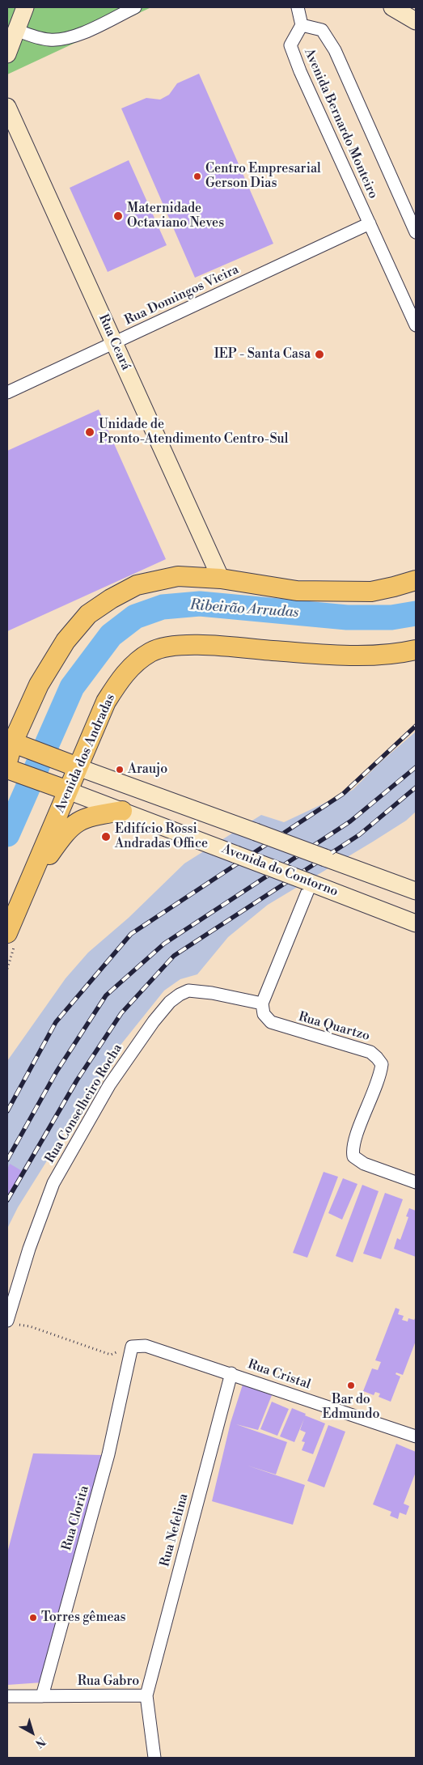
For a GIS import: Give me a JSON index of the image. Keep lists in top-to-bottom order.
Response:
{
  "streets": {
    "main road": ["Rua Ceará", "Avenida dos Andradas", "Avenida do Contorno"],
    "street": [
      "Avenida Bernardo Monteiro",
      "Rua Domingos Vieira",
      "Rua Quartzo",
      "Rua Conselheiro Rocha",
      "Rua Cristal",
      "Rua Clorita",
      "Rua Nefelina",
      "Rua Gabro"
    ]
  },
  "crossings": [
    ["Avenida Bernardo Monteiro", "Rua Domingos Vieira"],
    ["Rua Domingos Vieira", "Rua Ceará"],
    ["Avenida dos Andradas", "Avenida do Contorno"],
    ["Rua Quartzo", "Rua Conselheiro Rocha"],
    ["Rua Cristal", "Rua Clorita"],
    ["Rua Cristal", "Rua Nefelina"],
    ["Rua Clorita", "Rua Gabro"],
    ["Rua Nefelina", "Rua Gabro"]
  ],
  "water": ["Ribeirão Arrudas"],
  "places": [
    "Centro Empresarial Gerson Dias",
    "Maternidade Octaviano Neves",
    "IEP - Santa Casa",
    "Unidade de Pronto-Atendimento Centro-Sul",
    "Araujo",
    "Edifício Rossi Andradas Office",
    "Bar do Edmundo",
    "Torres gêmeas"
  ],
  "north": "bottom right"
}
